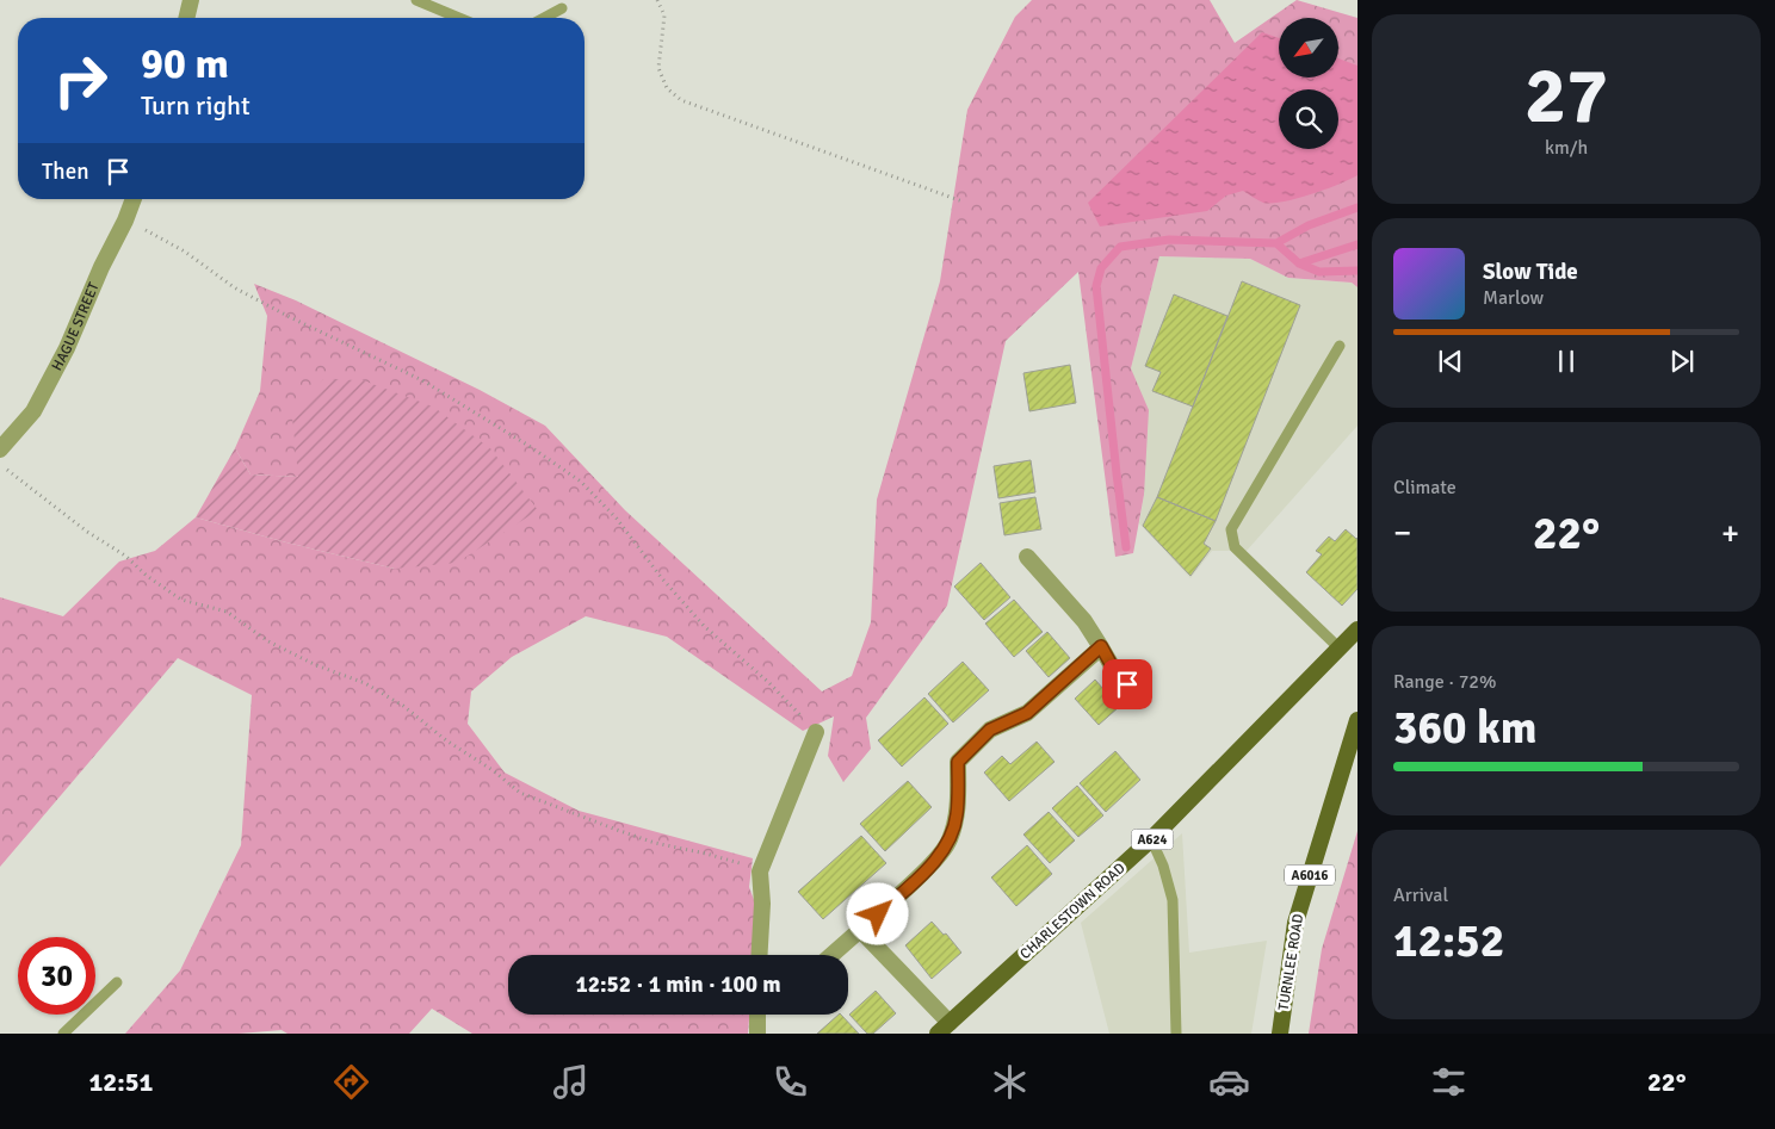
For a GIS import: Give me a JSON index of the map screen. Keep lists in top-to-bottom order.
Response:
{
  "streets": {
    "main road": [
      "A624",
      "A6016",
      "CHARLESTOWN ROAD",
      "TURNLEE ROAD"
    ],
    "street": ["HAGUE STREET"]
  },
  "north": "bottom left",
  "page": {
    "tile": [
      ["27", "km/h"],
      "Climate",
      ["Range · 72%", "360 km"],
      ["Arrival", "12:52"]
    ],
    "turn": ["90 m", "Turn right"],
    "then": "Then",
    "song": ["Slow Tide", "Marlow"],
    "heat": ["−", "22°", "+"],
    "limit": "30",
    "trip": "12:52 · 1 min · 100 m",
    "tabs": ["12:51", "22°"]
  }
}
